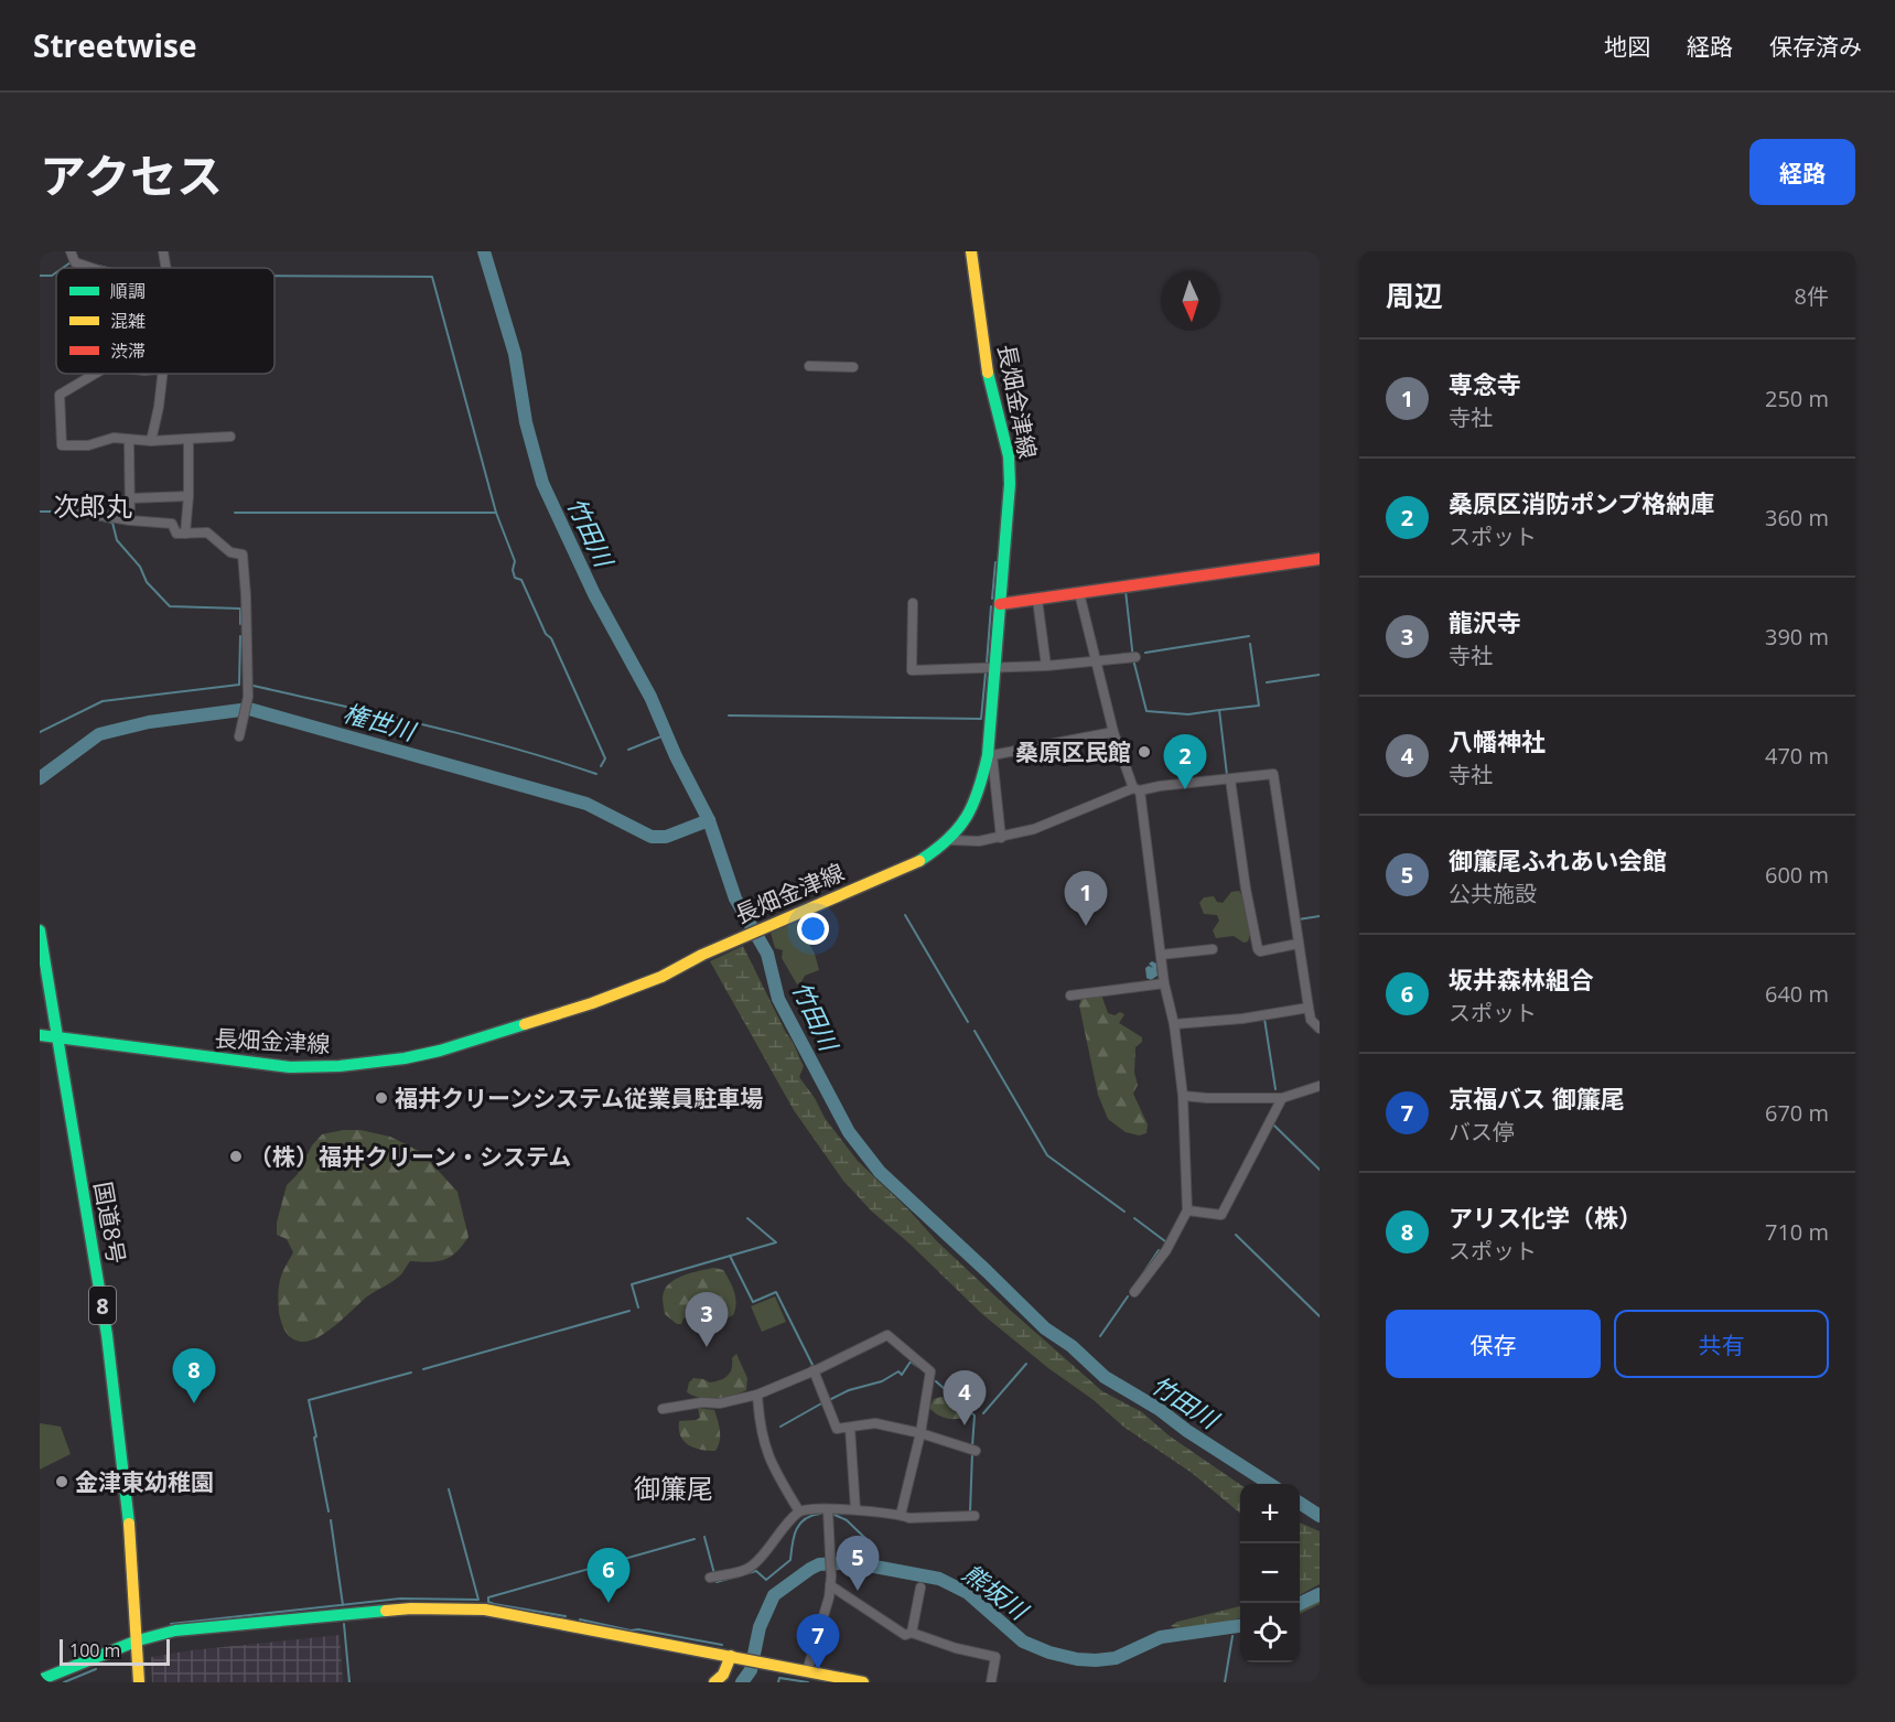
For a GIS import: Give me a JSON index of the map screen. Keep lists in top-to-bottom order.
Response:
{
  "streets": {
    "main road": ["長畑金津線", "国道8号", "8"]
  },
  "crossings": [
    ["長畑金津線", "国道8号"]
  ],
  "districts": ["次郎丸", "御簾尾"],
  "water": ["竹田川", "権世川", "熊坂川"],
  "places": [
    "桑原区民館",
    "福井クリーンシステム従業員駐車場",
    "（株）福井クリーン・システム",
    "金津東幼稚園"
  ],
  "legend": ["順調", "混雑", "渋滞"],
  "scale_bar": "100 m",
  "north": "bottom",
  "page": {
    "header": "Streetwise",
    "nav": ["地図", "経路", "保存済み"],
    "title": "アクセス",
    "buttons": [
      "経路",
      ["保存", "共有"]
    ],
    "heading": ["周辺", "8件"],
    "list": [
      {
        "mark": "1",
        "name": "専念寺",
        "note": "寺社",
        "value": "250 m"
      },
      {
        "mark": "2",
        "name": "桑原区消防ポンプ格納庫",
        "note": "スポット",
        "value": "360 m"
      },
      {
        "mark": "3",
        "name": "龍沢寺",
        "note": "寺社",
        "value": "390 m"
      },
      {
        "mark": "4",
        "name": "八幡神社",
        "note": "寺社",
        "value": "470 m"
      },
      {
        "mark": "5",
        "name": "御簾尾ふれあい会館",
        "note": "公共施設",
        "value": "600 m"
      },
      {
        "mark": "6",
        "name": "坂井森林組合",
        "note": "スポット",
        "value": "640 m"
      },
      {
        "mark": "7",
        "name": "京福バス 御簾尾",
        "note": "バス停",
        "value": "670 m"
      },
      {
        "mark": "8",
        "name": "アリス化学（株）",
        "note": "スポット",
        "value": "710 m"
      }
    ],
    "pins": [
      "2",
      "1",
      "3",
      "8",
      "4",
      "5",
      "6",
      "7"
    ],
    "map_buttons": ["+", "−"],
    "scale": "100 m"
  }
}
